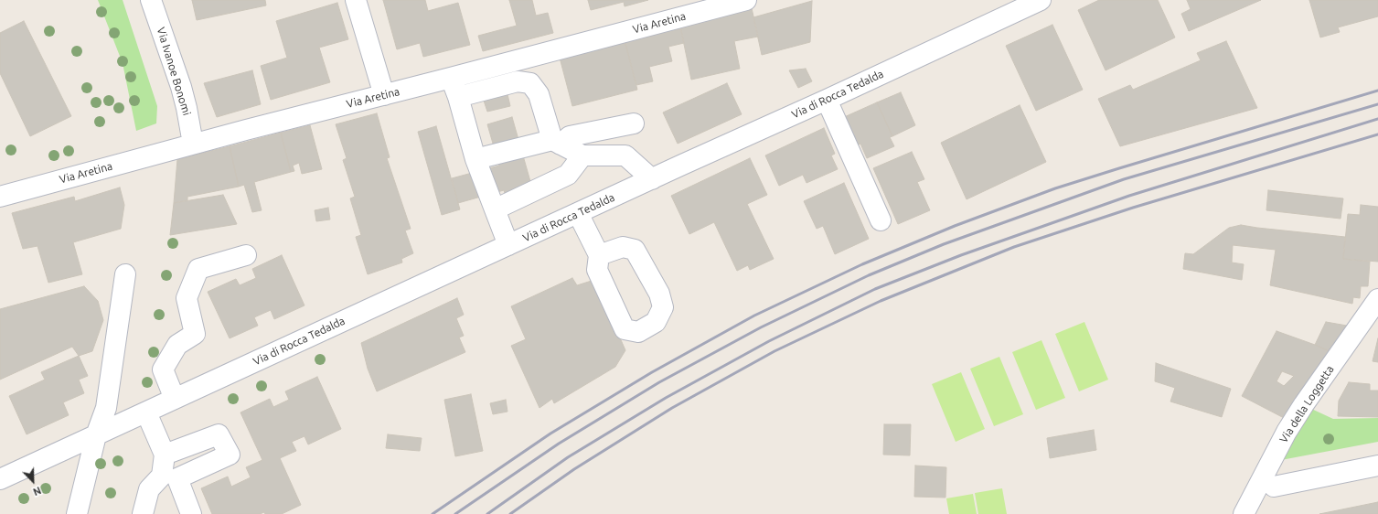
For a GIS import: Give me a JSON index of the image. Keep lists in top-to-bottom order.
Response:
{
  "streets": {
    "street": [
      "Via Aretina",
      "Via Ivanoe Bonomi",
      "Via di Rocca Tedalda",
      "Via della Loggetta"
    ]
  },
  "crossings": [
    ["Via Aretina", "Via Ivanoe Bonomi"]
  ],
  "north": "bottom right"
}
